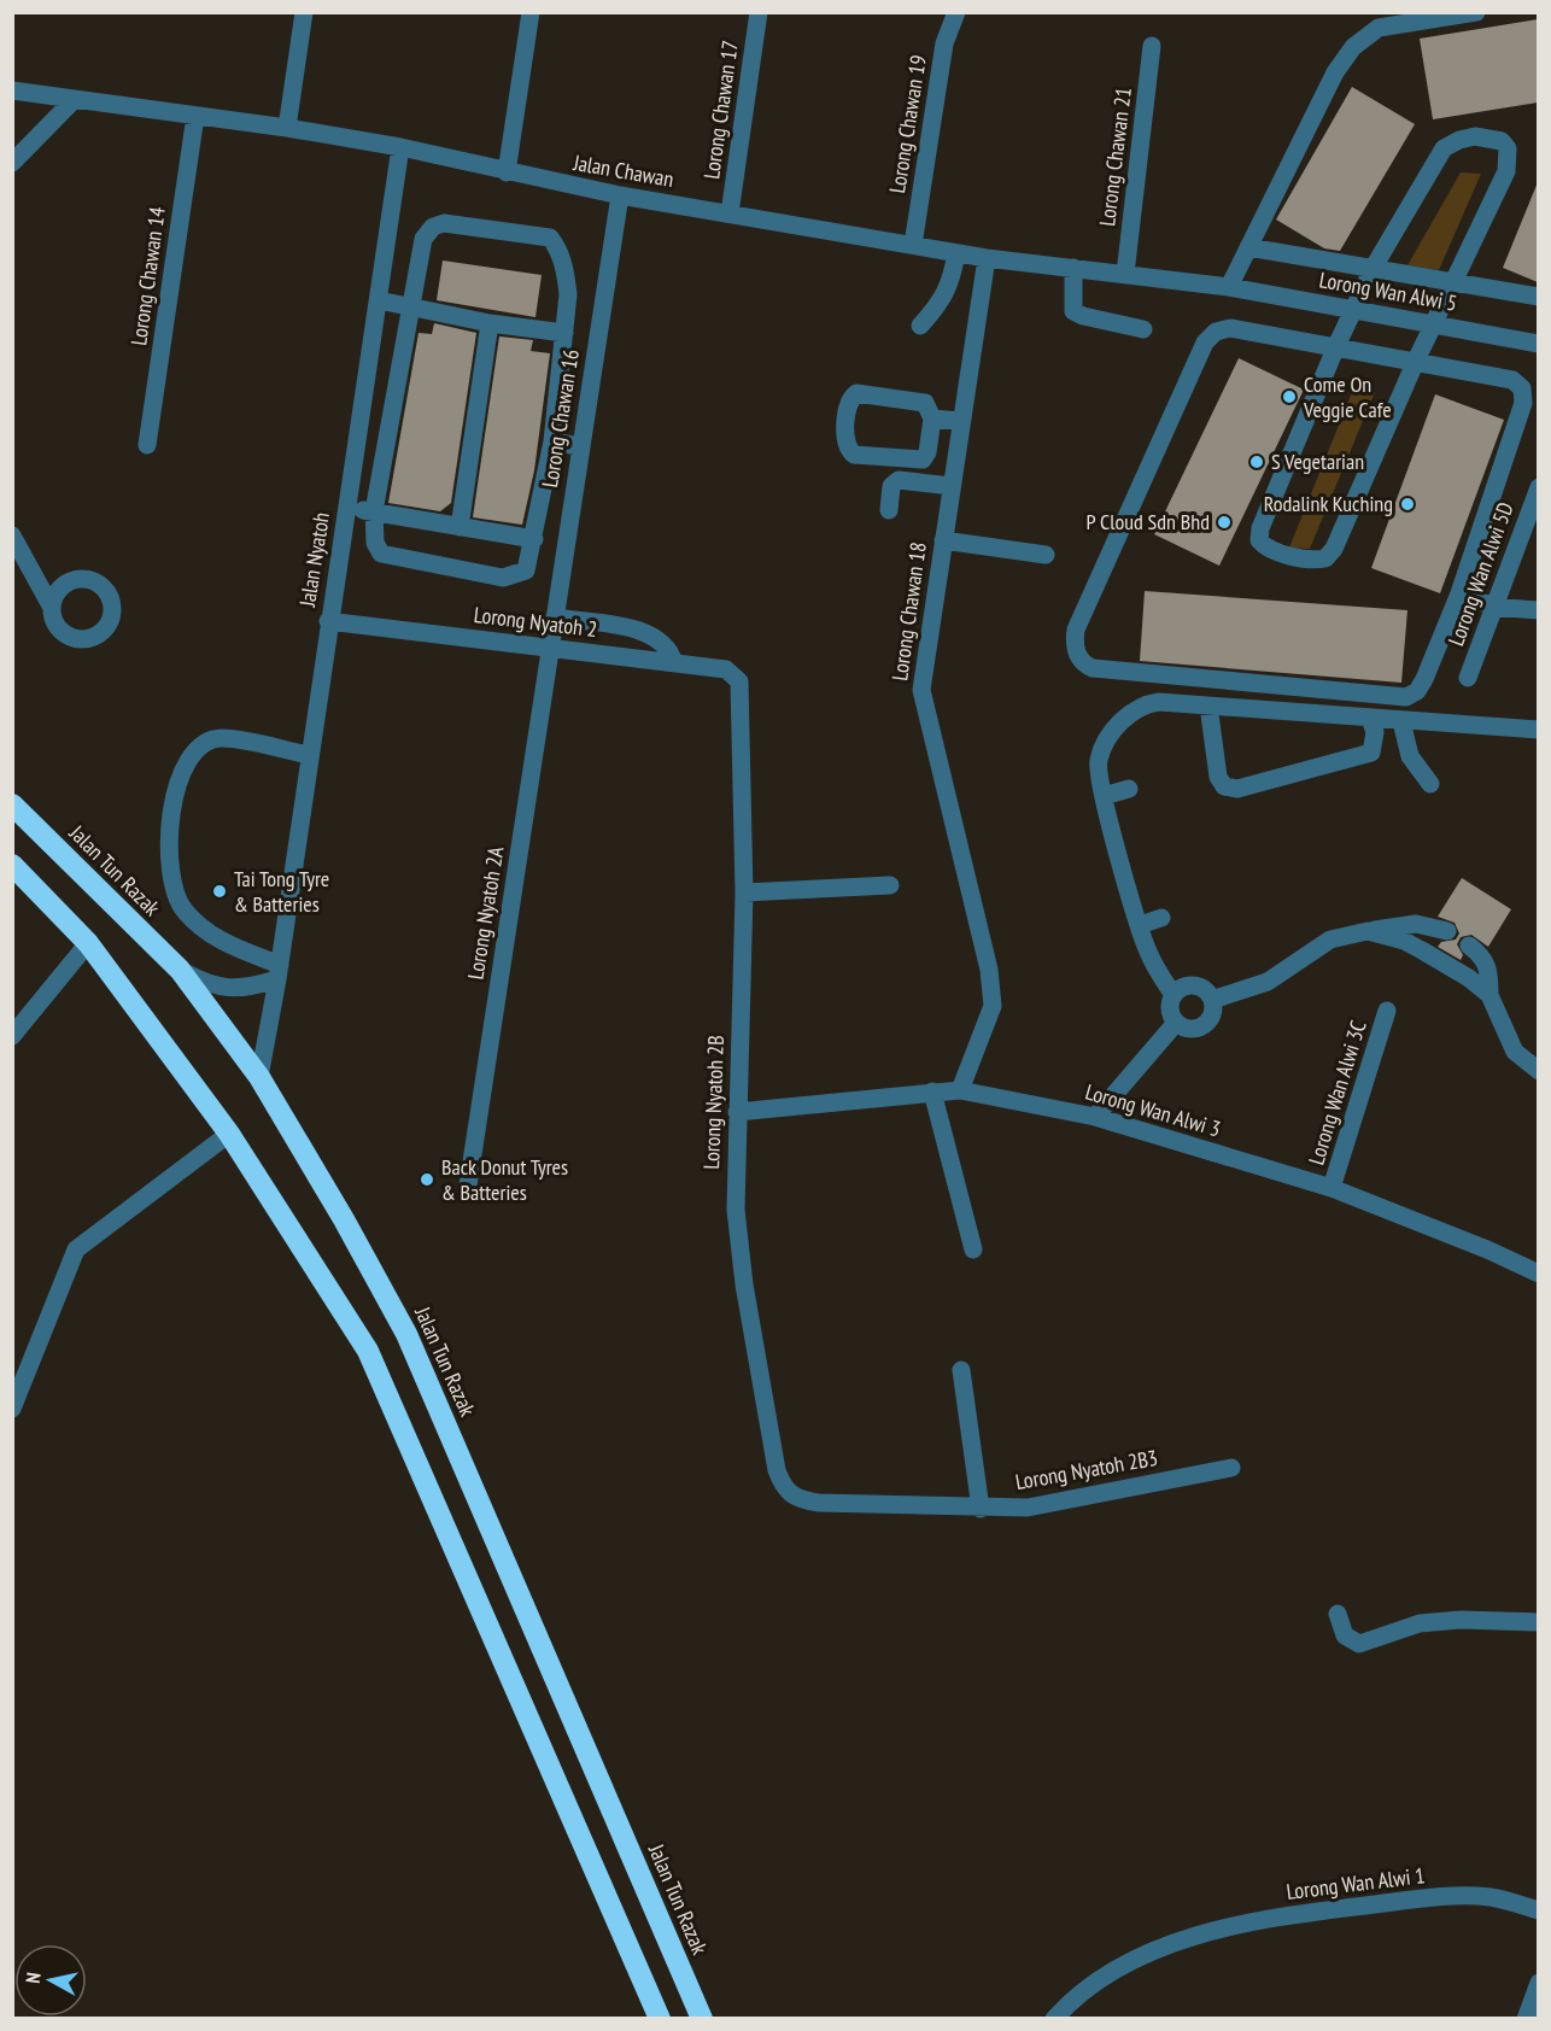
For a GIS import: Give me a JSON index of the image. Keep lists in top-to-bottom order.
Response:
{
  "streets": {
    "highway": ["Jalan Tun Razak"],
    "street": [
      "Lorong Chawan 17",
      "Lorong Chawan 19",
      "Lorong Chawan 21",
      "Jalan Chawan",
      "Lorong Chawan 14",
      "Lorong Wan Alwi 5",
      "Lorong Chawan 16",
      "Jalan Nyatoh",
      "Lorong Wan Alwi 5D",
      "Lorong Chawan 18",
      "Lorong Nyatoh 2",
      "Lorong Nyatoh 2A",
      "Lorong Wan Alwi 3C",
      "Lorong Nyatoh 2B",
      "Lorong Wan Alwi 3",
      "Lorong Nyatoh 2B3",
      "Lorong Wan Alwi 1"
    ]
  },
  "crossings": [
    ["Lorong Chawan 17", "Jalan Chawan"],
    ["Lorong Chawan 19", "Jalan Chawan"],
    ["Lorong Chawan 21", "Jalan Chawan"],
    ["Jalan Chawan", "Lorong Chawan 14"],
    ["Jalan Chawan", "Lorong Wan Alwi 5"],
    ["Jalan Chawan", "Lorong Chawan 16"],
    ["Jalan Chawan", "Jalan Nyatoh"],
    ["Jalan Chawan", "Lorong Chawan 18"],
    ["Lorong Chawan 16", "Lorong Nyatoh 2"],
    ["Lorong Chawan 16", "Lorong Nyatoh 2A"],
    ["Jalan Nyatoh", "Lorong Nyatoh 2"],
    ["Jalan Nyatoh", "Jalan Tun Razak"],
    ["Lorong Chawan 18", "Lorong Wan Alwi 3"],
    ["Lorong Nyatoh 2", "Lorong Nyatoh 2A"],
    ["Lorong Nyatoh 2", "Lorong Nyatoh 2B"],
    ["Lorong Wan Alwi 3C", "Lorong Wan Alwi 3"],
    ["Lorong Nyatoh 2B", "Lorong Wan Alwi 3"],
    ["Lorong Nyatoh 2B", "Lorong Nyatoh 2B3"]
  ],
  "places": [
    "Come On Veggie Cafe",
    "S Vegetarian",
    "Rodalink Kuching",
    "P Cloud Sdn Bhd",
    "Tai Tong Tyre & Batteries",
    "Back Donut Tyres & Batteries"
  ],
  "north": "left"
}
